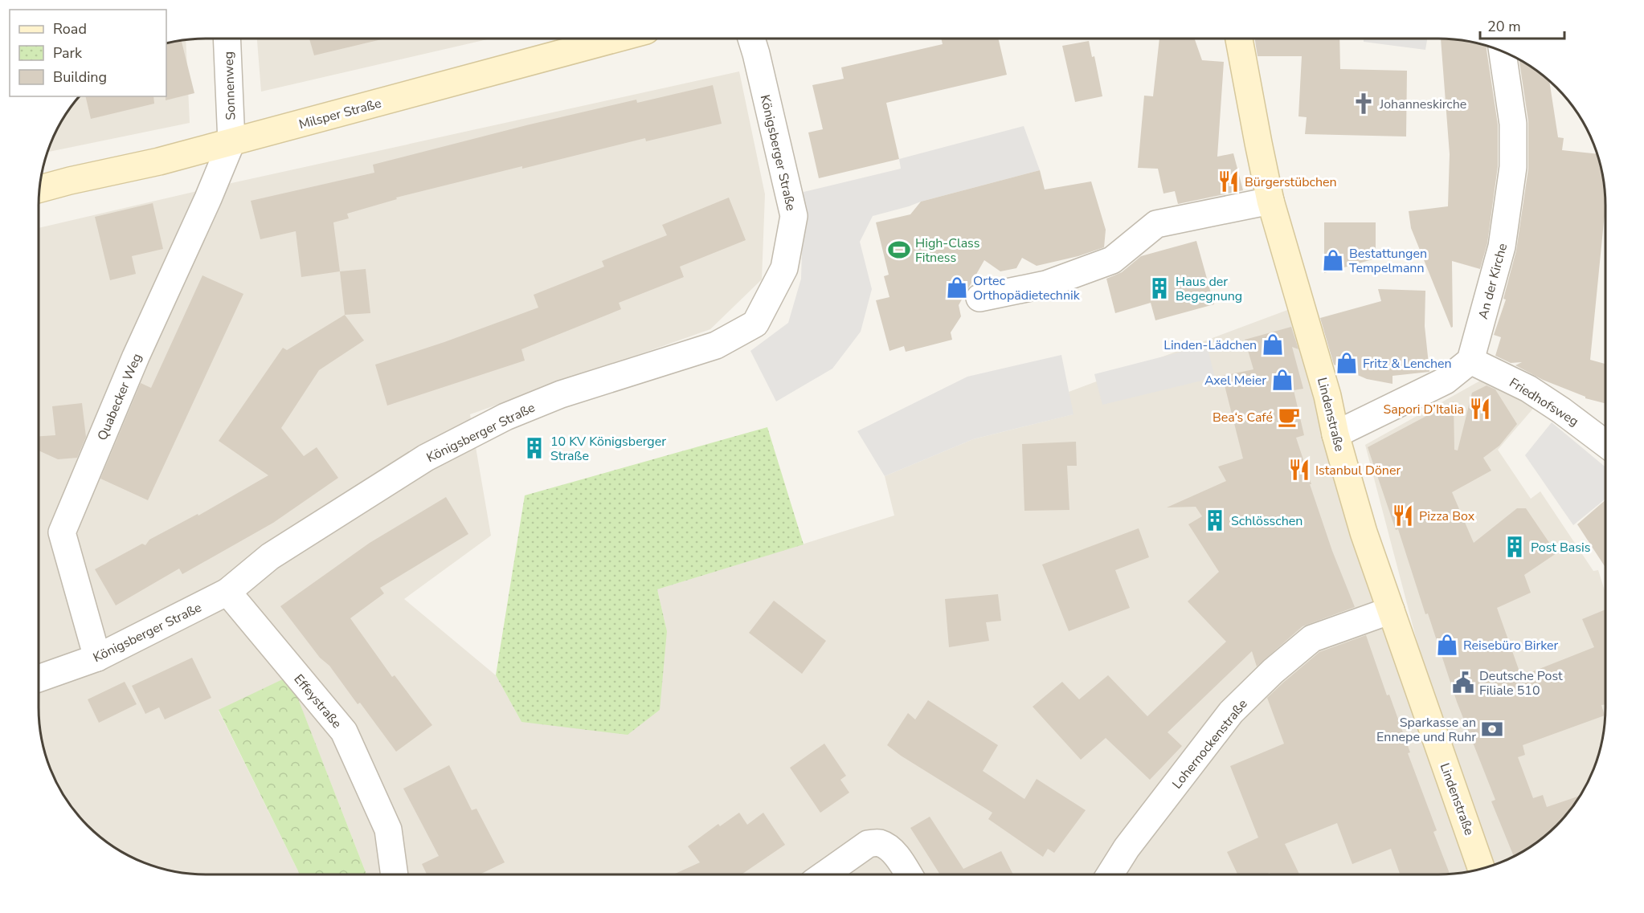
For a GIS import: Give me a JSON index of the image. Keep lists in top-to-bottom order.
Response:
{
  "streets": {
    "street": [
      "Sonnenweg",
      "Milsper Straße",
      "Königsberger Straße",
      "An der Kirche",
      "Quabecker Weg",
      "Friedhofsweg",
      "Lindenstraße",
      "Effeystraße",
      "Lohernockenstraße"
    ]
  },
  "crossings": [
    ["Sonnenweg", "Milsper Straße"],
    ["Sonnenweg", "Quabecker Weg"],
    ["Milsper Straße", "Quabecker Weg"],
    ["Königsberger Straße", "Quabecker Weg"],
    ["Königsberger Straße", "Effeystraße"],
    ["An der Kirche", "Friedhofsweg"],
    ["Lindenstraße", "Lohernockenstraße"]
  ],
  "places": {
    "church": ["Johanneskirche"],
    "restaurant": [
      "Bürgerstübchen",
      "Sapori D’Italia",
      "Istanbul Döner",
      "Pizza Box"
    ],
    "sports": ["High-Class Fitness"],
    "shop": [
      "Bestattungen Tempelmann",
      "Ortec Orthopädietechnik",
      "Linden-Lädchen",
      "Fritz & Lenchen",
      "Axel Meier",
      "Reisebüro Birker"
    ],
    "building": [
      "Haus der Begegnung",
      "10 KV Königsberger Straße",
      "Schlösschen",
      "Post Basis"
    ],
    "cafe": ["Bea‘s Café"],
    "public building": ["Deutsche Post Filiale 510"],
    "bank": ["Sparkasse an Ennepe und Ruhr"]
  },
  "legend": ["Road", "Park", "Building"],
  "scale_bar": "20 m"
}
